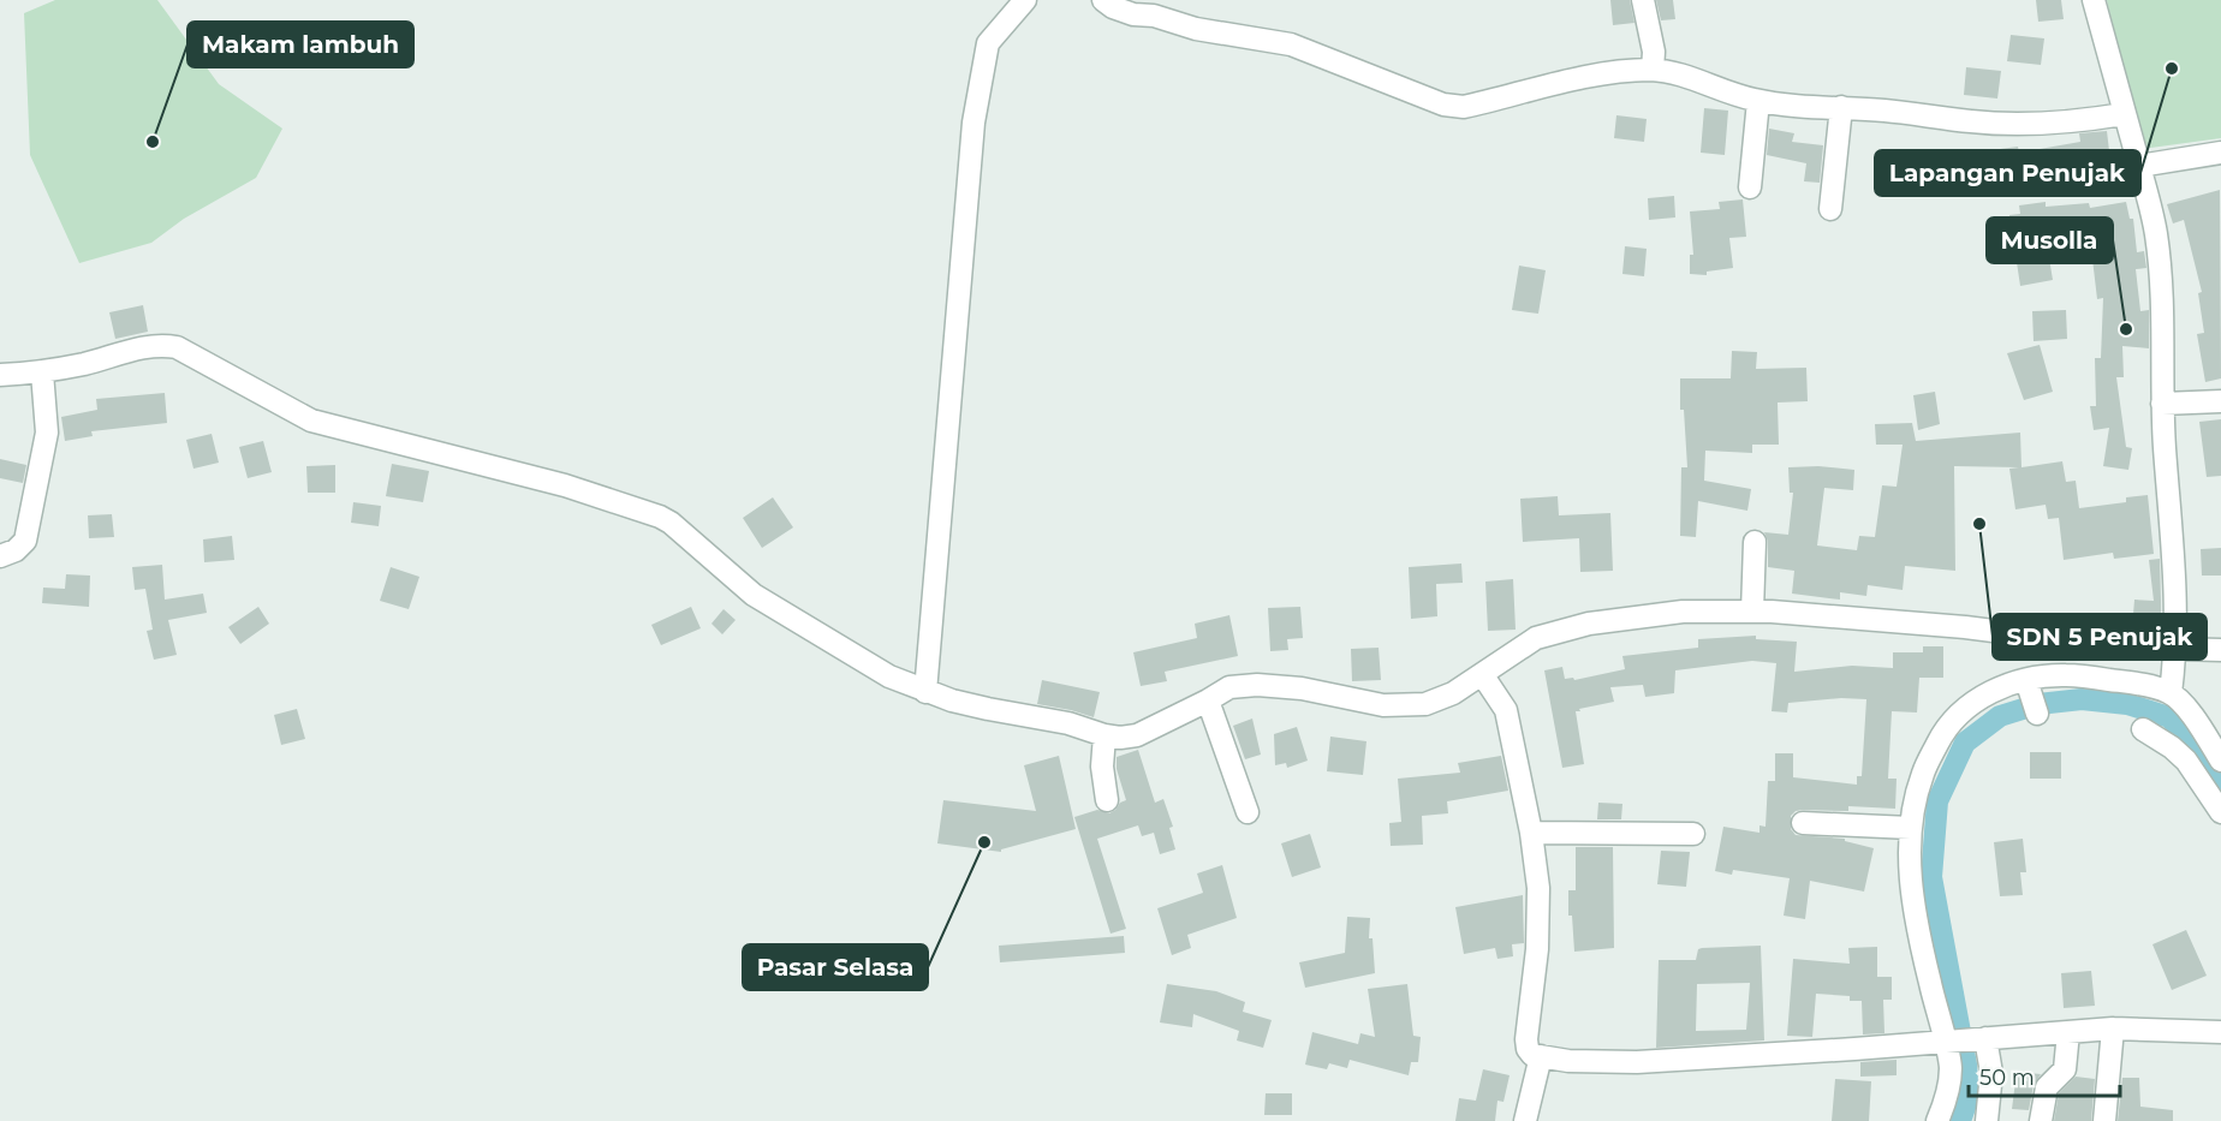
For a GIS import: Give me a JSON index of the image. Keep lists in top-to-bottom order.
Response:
{
  "places": [
    "Lapangan Penujak",
    "Makam lambuh",
    "Musolla",
    "SDN 5 Penujak",
    "Pasar Selasa"
  ],
  "scale_bar": "50 m"
}
